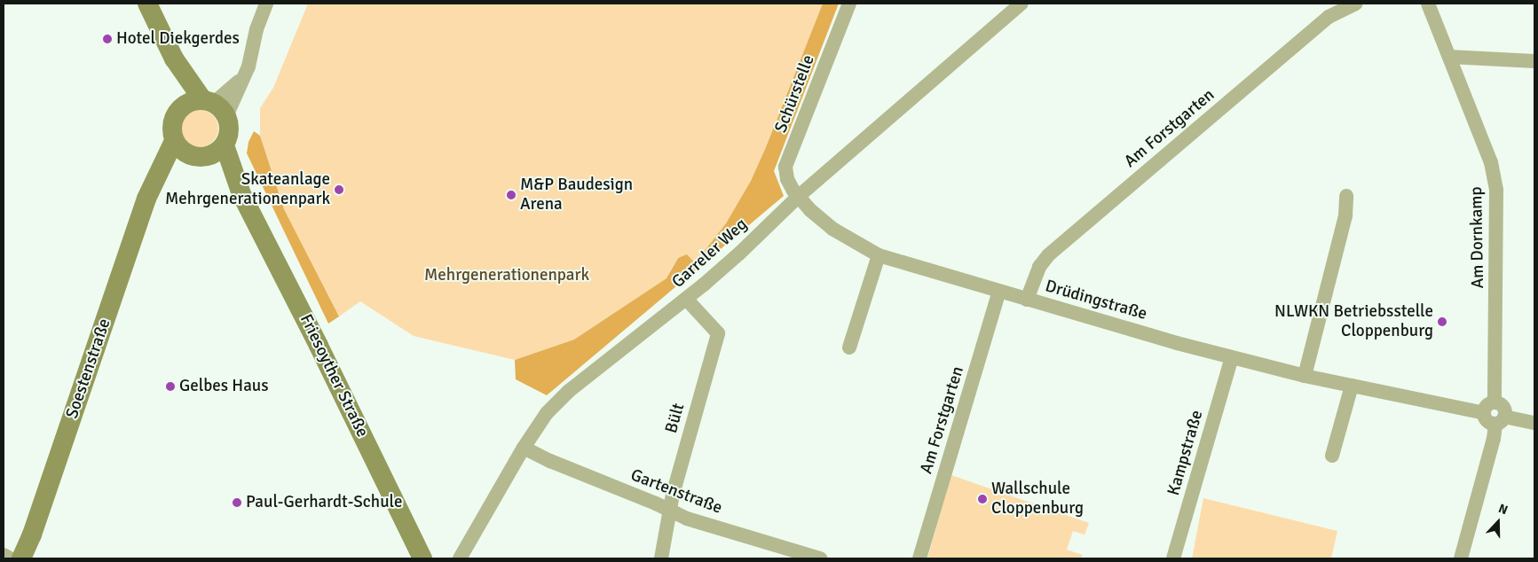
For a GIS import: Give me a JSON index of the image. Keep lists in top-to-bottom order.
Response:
{
  "streets": {
    "street": [
      "Schürstelle",
      "Am Forstgarten",
      "Am Dornkamp",
      "Garreler Weg",
      "Drüdingstraße",
      "Soestenstraße",
      "Friesoyther Straße",
      "Bült",
      "Kampstraße",
      "Gartenstraße"
    ]
  },
  "crossings": [
    ["Schürstelle", "Garreler Weg"],
    ["Schürstelle", "Drüdingstraße"],
    ["Am Forstgarten", "Drüdingstraße"],
    ["Am Dornkamp", "Drüdingstraße"],
    ["Garreler Weg", "Drüdingstraße"],
    ["Garreler Weg", "Bült"],
    ["Garreler Weg", "Gartenstraße"],
    ["Drüdingstraße", "Kampstraße"],
    ["Soestenstraße", "Friesoyther Straße"],
    ["Bült", "Gartenstraße"]
  ],
  "parks": ["Mehrgenerationenpark"],
  "places": [
    "Hotel Diekgerdes",
    "Skateanlage Mehrgenerationenpark",
    "M&P Baudesign Arena",
    "NLWKN Betriebsstelle Cloppenburg",
    "Gelbes Haus",
    "Wallschule Cloppenburg",
    "Paul-Gerhardt-Schule"
  ],
  "north": "top"
}
